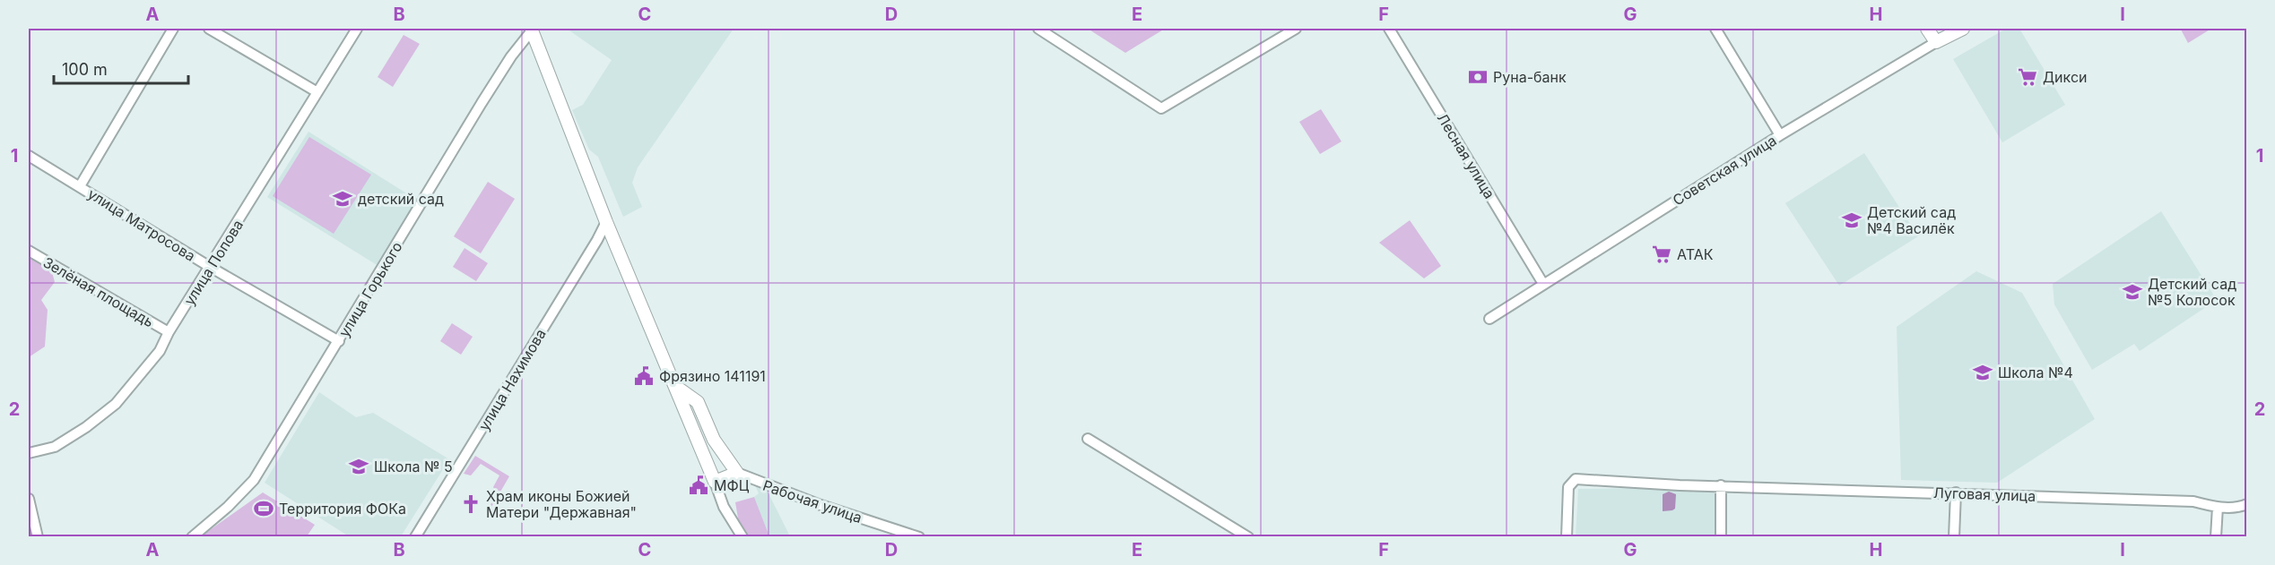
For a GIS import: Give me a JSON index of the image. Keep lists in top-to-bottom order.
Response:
{
  "streets": {
    "street": [
      "Лесная улица",
      "Советская улица",
      "улица Матросова",
      "улица Попова",
      "улица Горького",
      "Зелёная площадь",
      "улица Нахимова",
      "Луговая улица",
      "Рабочая улица"
    ]
  },
  "crossings": [
    ["Лесная улица", "Советская улица"],
    ["улица Матросова", "улица Попова"],
    ["улица Матросова", "улица Горького"],
    ["улица Попова", "Зелёная площадь"]
  ],
  "places": {
    "bank": ["Руна-банк"],
    "supermarket": ["Дикси", "АТАК"],
    "school or university": [
      "детский сад",
      "Детский сад №4 Василёк",
      "Детский сад №5 Колосок",
      "Школа №4",
      "Школа № 5"
    ],
    "public building": ["Фрязино 141191", "МФЦ"],
    "church": ["Храм иконы Божией Матери \"Державная\""],
    "sports": ["Территория ФОКа"]
  },
  "scale_bar": "100 m",
  "grid": {
    "columns": [
      "A",
      "B",
      "C",
      "D",
      "E",
      "F",
      "G",
      "H",
      "I"
    ],
    "rows": ["1", "2"]
  }
}
